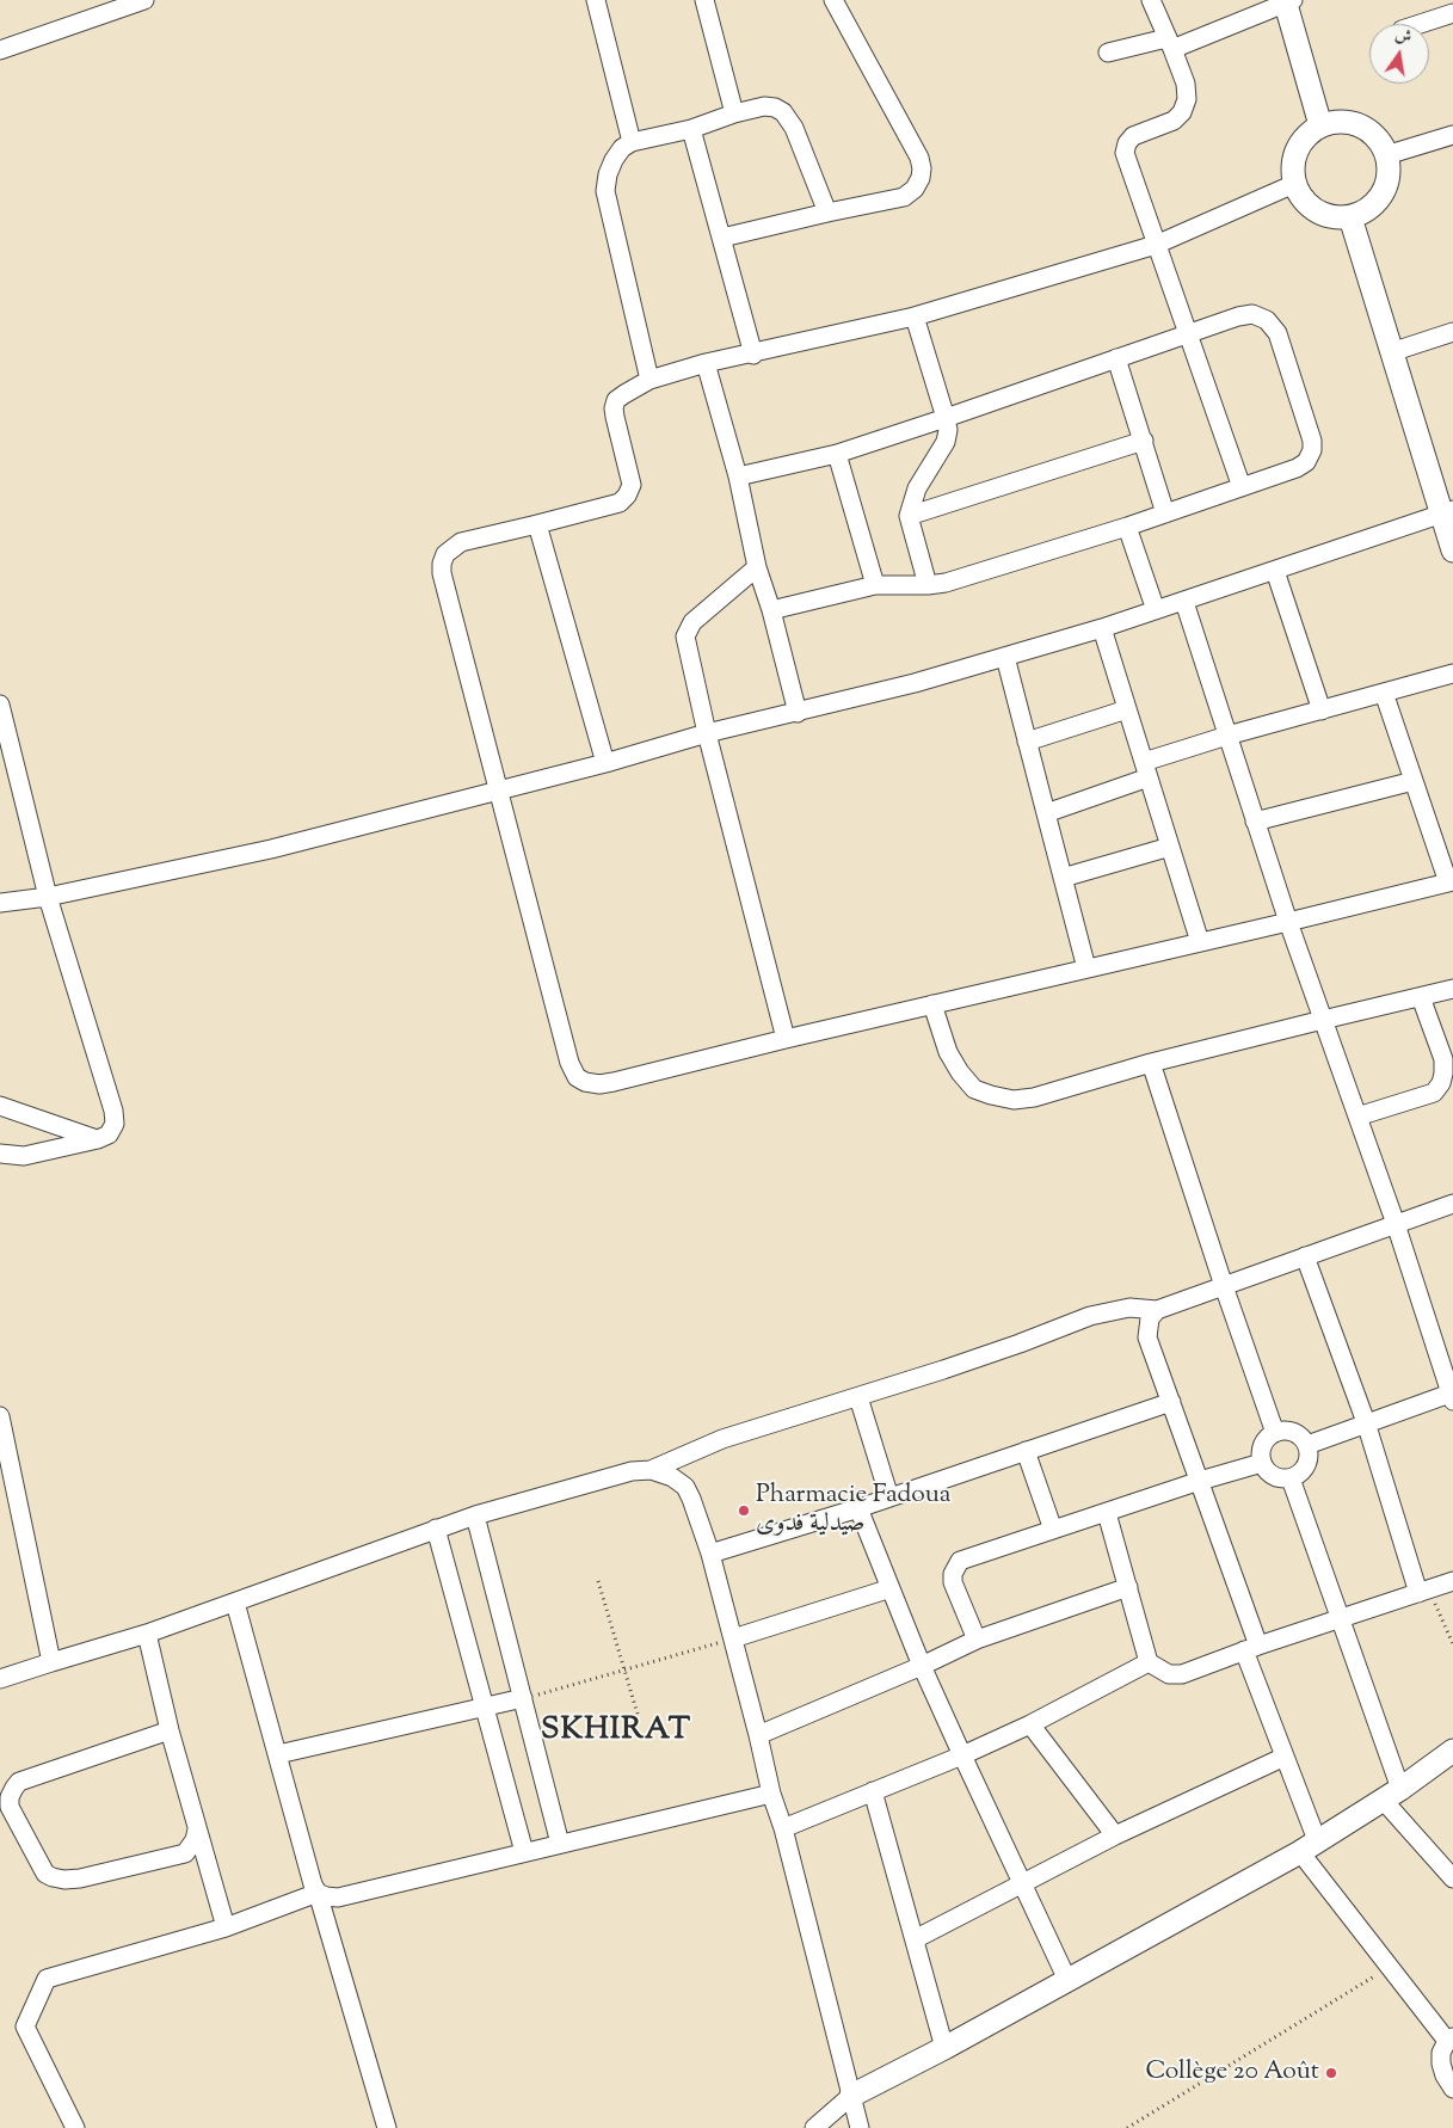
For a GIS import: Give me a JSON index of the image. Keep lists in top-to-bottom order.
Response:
{
  "districts": ["SKHIRAT"],
  "places": ["Pharmacie Fadoua صيدلية فدوى", "Collège 20 Août"],
  "north": "top"
}
